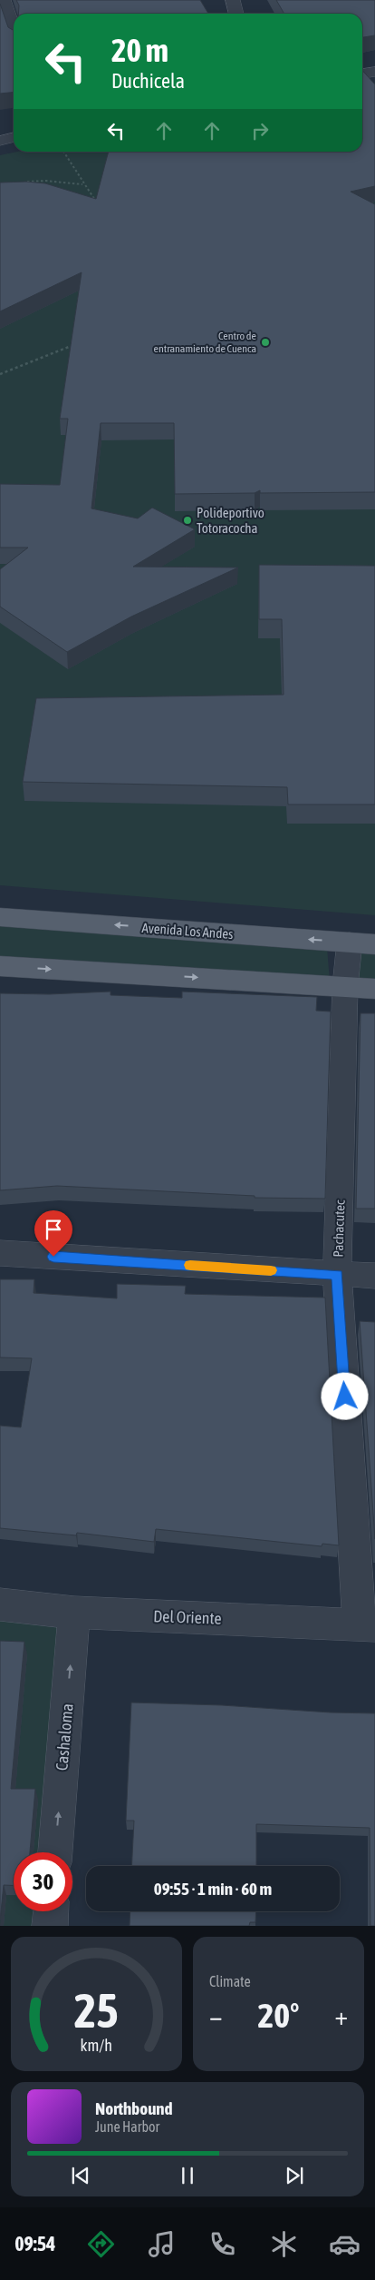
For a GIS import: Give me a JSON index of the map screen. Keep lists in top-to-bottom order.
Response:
{
  "streets": {
    "main road": ["Avenida Los Andes"],
    "street": ["Pachacutec", "Del Oriente", "Cashaloma"]
  },
  "crossings": [
    ["Avenida Los Andes", "Pachacutec"],
    ["Pachacutec", "Del Oriente"],
    ["Del Oriente", "Cashaloma"]
  ],
  "one_way": ["Cashaloma"],
  "places": ["Centro de entranamiento de Cuenca", "Polideportivo Totoracocha"],
  "page": {
    "turn": ["20 m", "Duchicela"],
    "limit": "30",
    "trip": "09:55 · 1 min · 60 m",
    "tile": "Climate",
    "heat": ["−", "20°", "+"],
    "song": ["Northbound", "June Harbor"],
    "tabs": "09:54",
    "gauge": ["25", "km/h"]
  }
}
